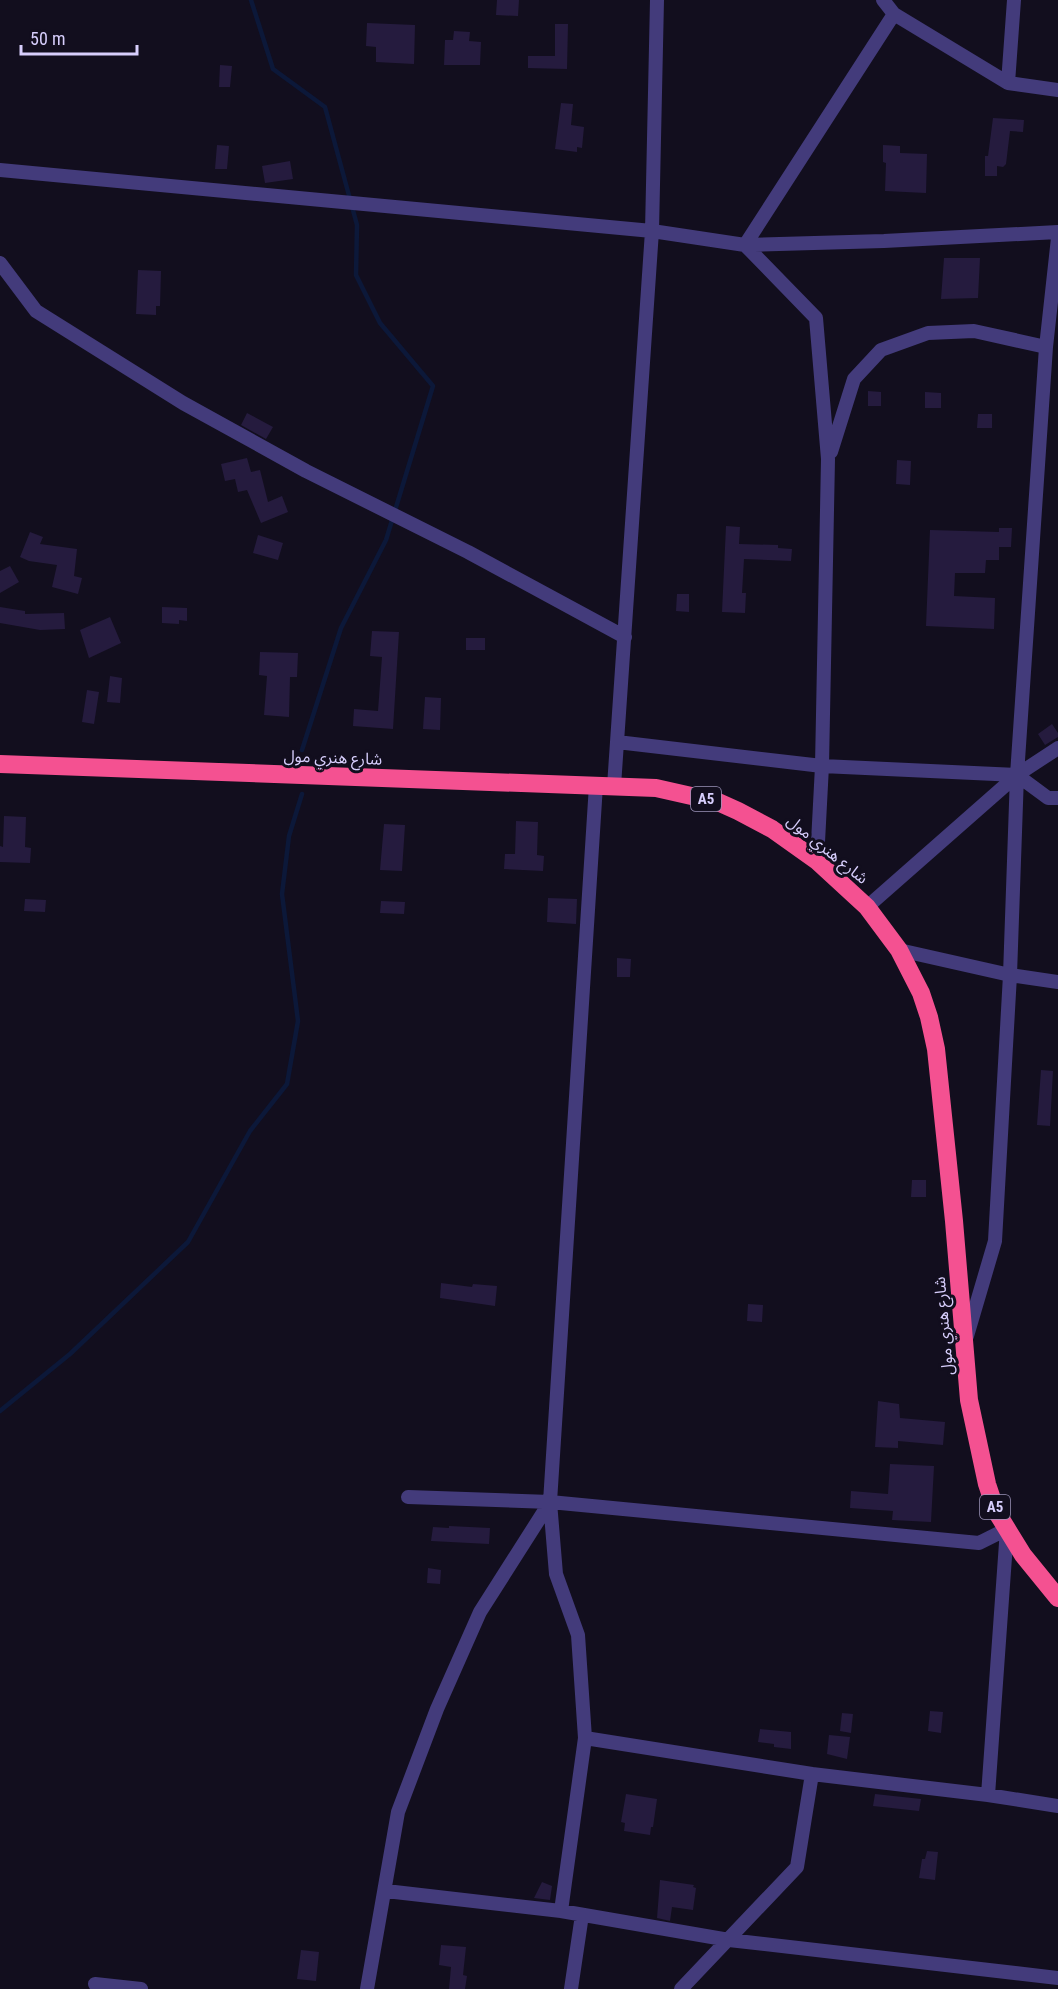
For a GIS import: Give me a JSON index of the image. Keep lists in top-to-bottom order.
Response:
{
  "streets": {
    "highway": ["شارع هنري مول", "A5"]
  },
  "scale_bar": "50 m"
}
